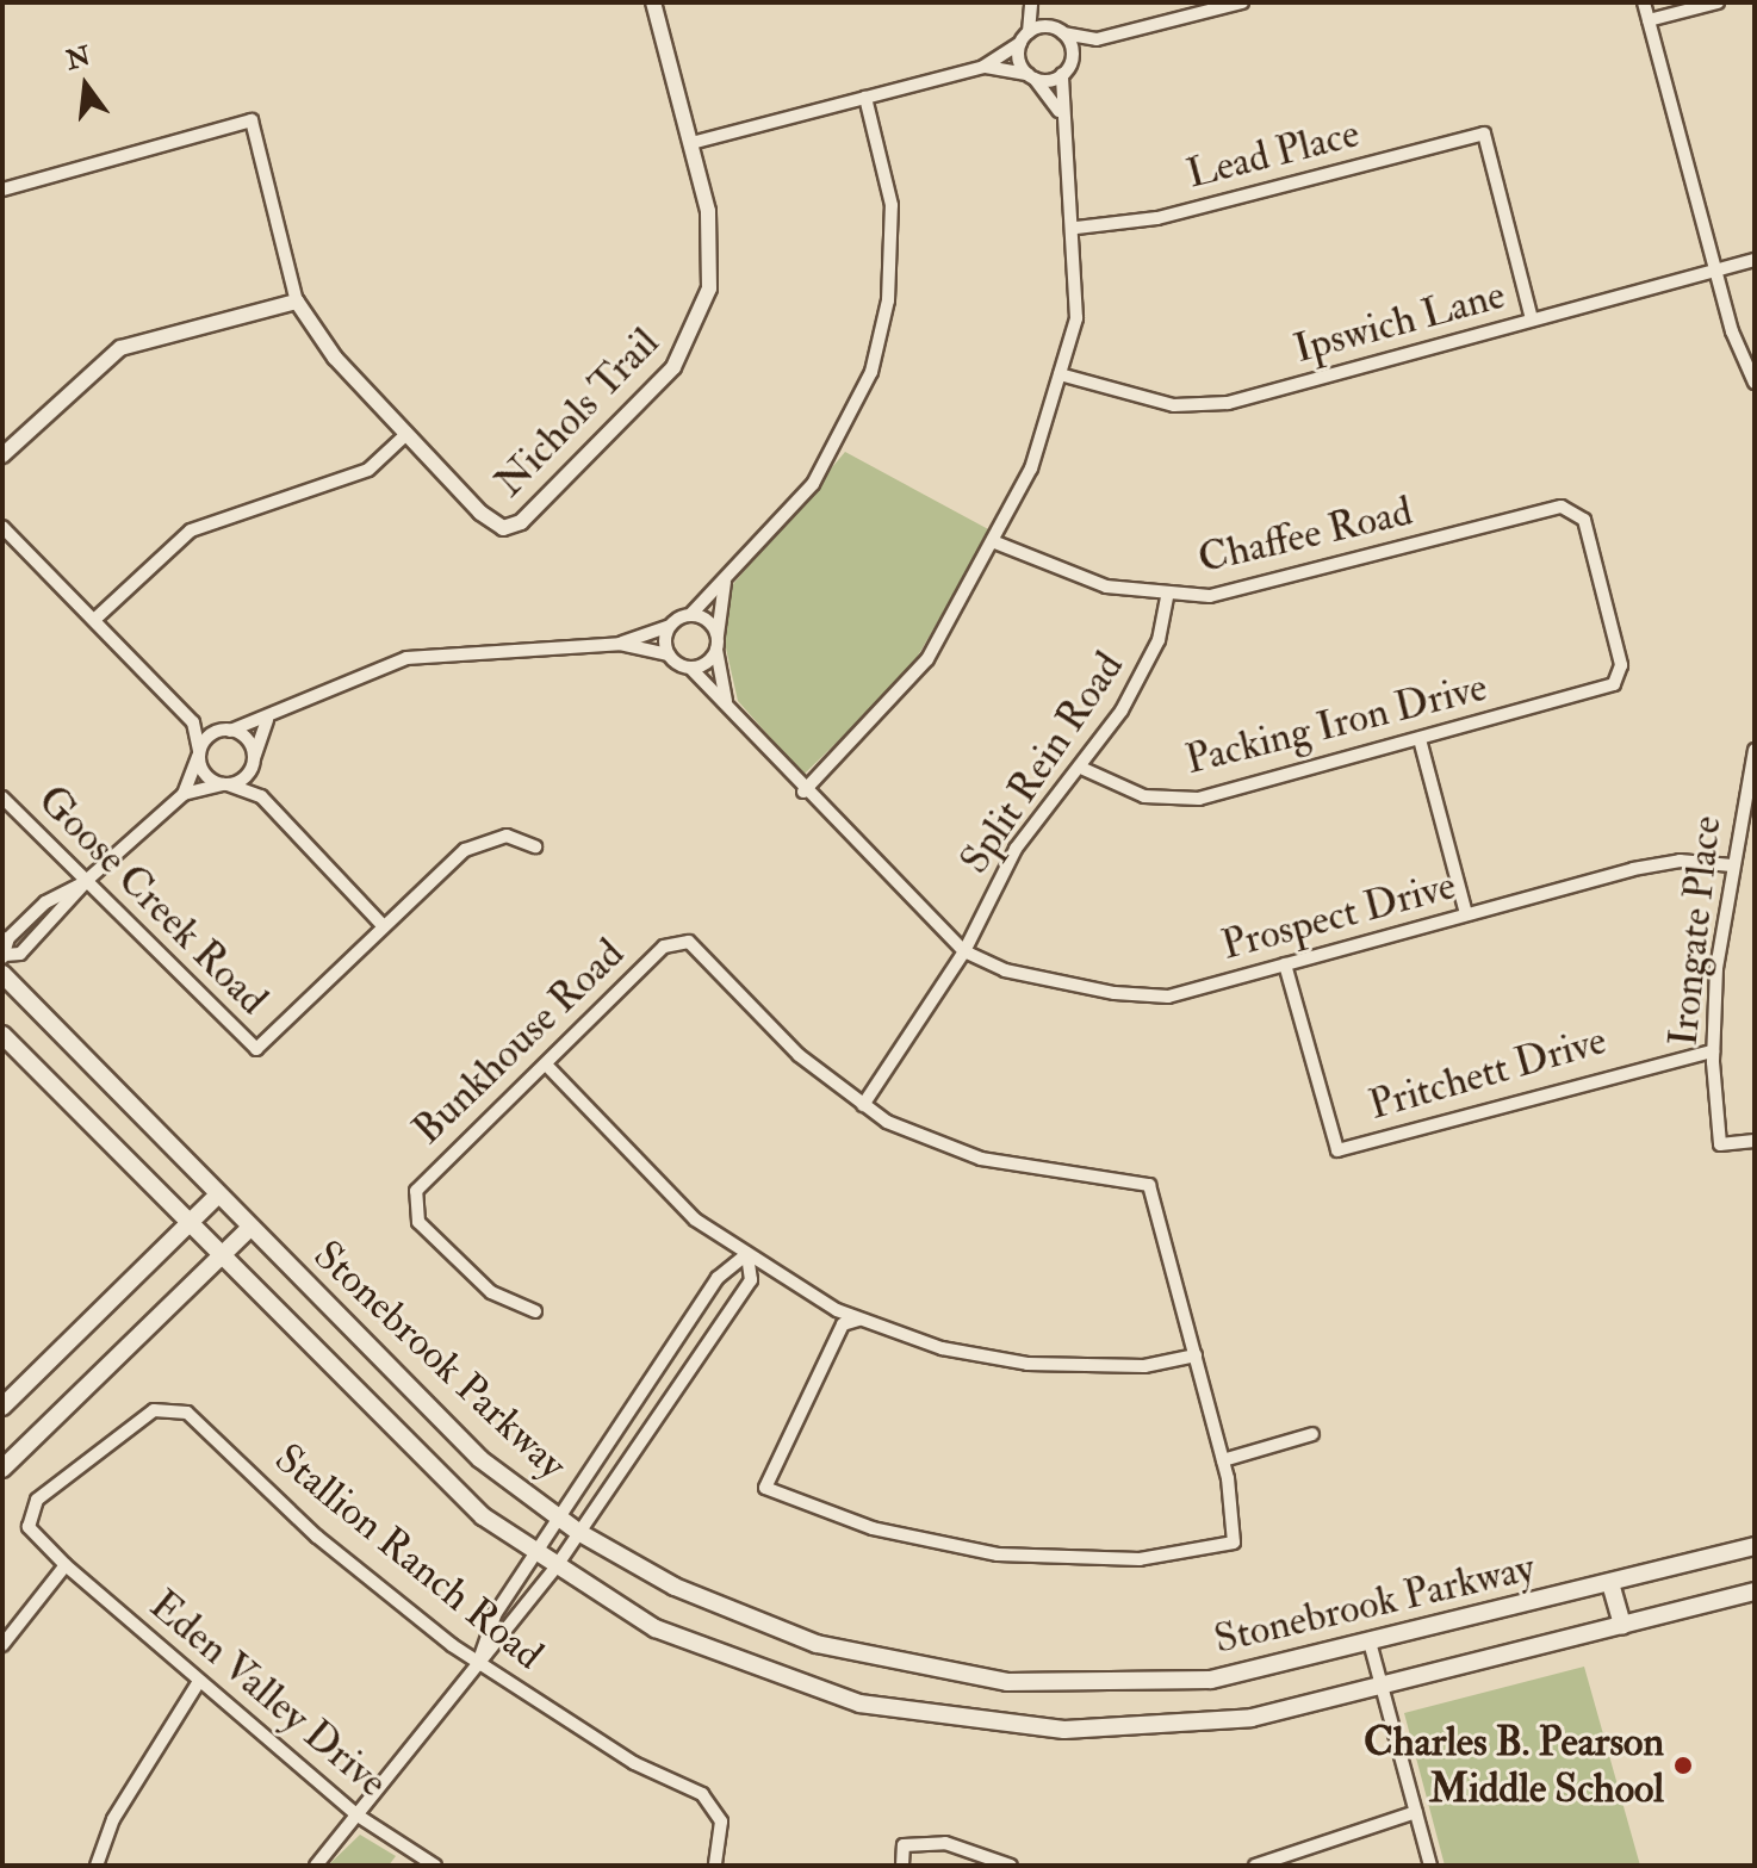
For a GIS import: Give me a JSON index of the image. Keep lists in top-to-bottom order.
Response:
{
  "streets": {
    "main road": ["Stonebrook Parkway"],
    "street": [
      "Lead Place",
      "Ipswich Lane",
      "Nichols Trail",
      "Chaffee Road",
      "Packing Iron Drive",
      "Split Rein Road",
      "Goose Creek Road",
      "Prospect Drive",
      "Irongate Place",
      "Bunkhouse Road",
      "Pritchett Drive",
      "Stallion Ranch Road",
      "Eden Valley Drive"
    ]
  },
  "crossings": [
    ["Lead Place", "Ipswich Lane"],
    ["Chaffee Road", "Packing Iron Drive"],
    ["Chaffee Road", "Split Rein Road"],
    ["Packing Iron Drive", "Split Rein Road"],
    ["Split Rein Road", "Prospect Drive"],
    ["Split Rein Road", "Bunkhouse Road"],
    ["Prospect Drive", "Irongate Place"],
    ["Prospect Drive", "Pritchett Drive"],
    ["Irongate Place", "Pritchett Drive"],
    ["Stallion Ranch Road", "Eden Valley Drive"]
  ],
  "places": ["Charles B. Pearson Middle School"],
  "north": "top"
}
